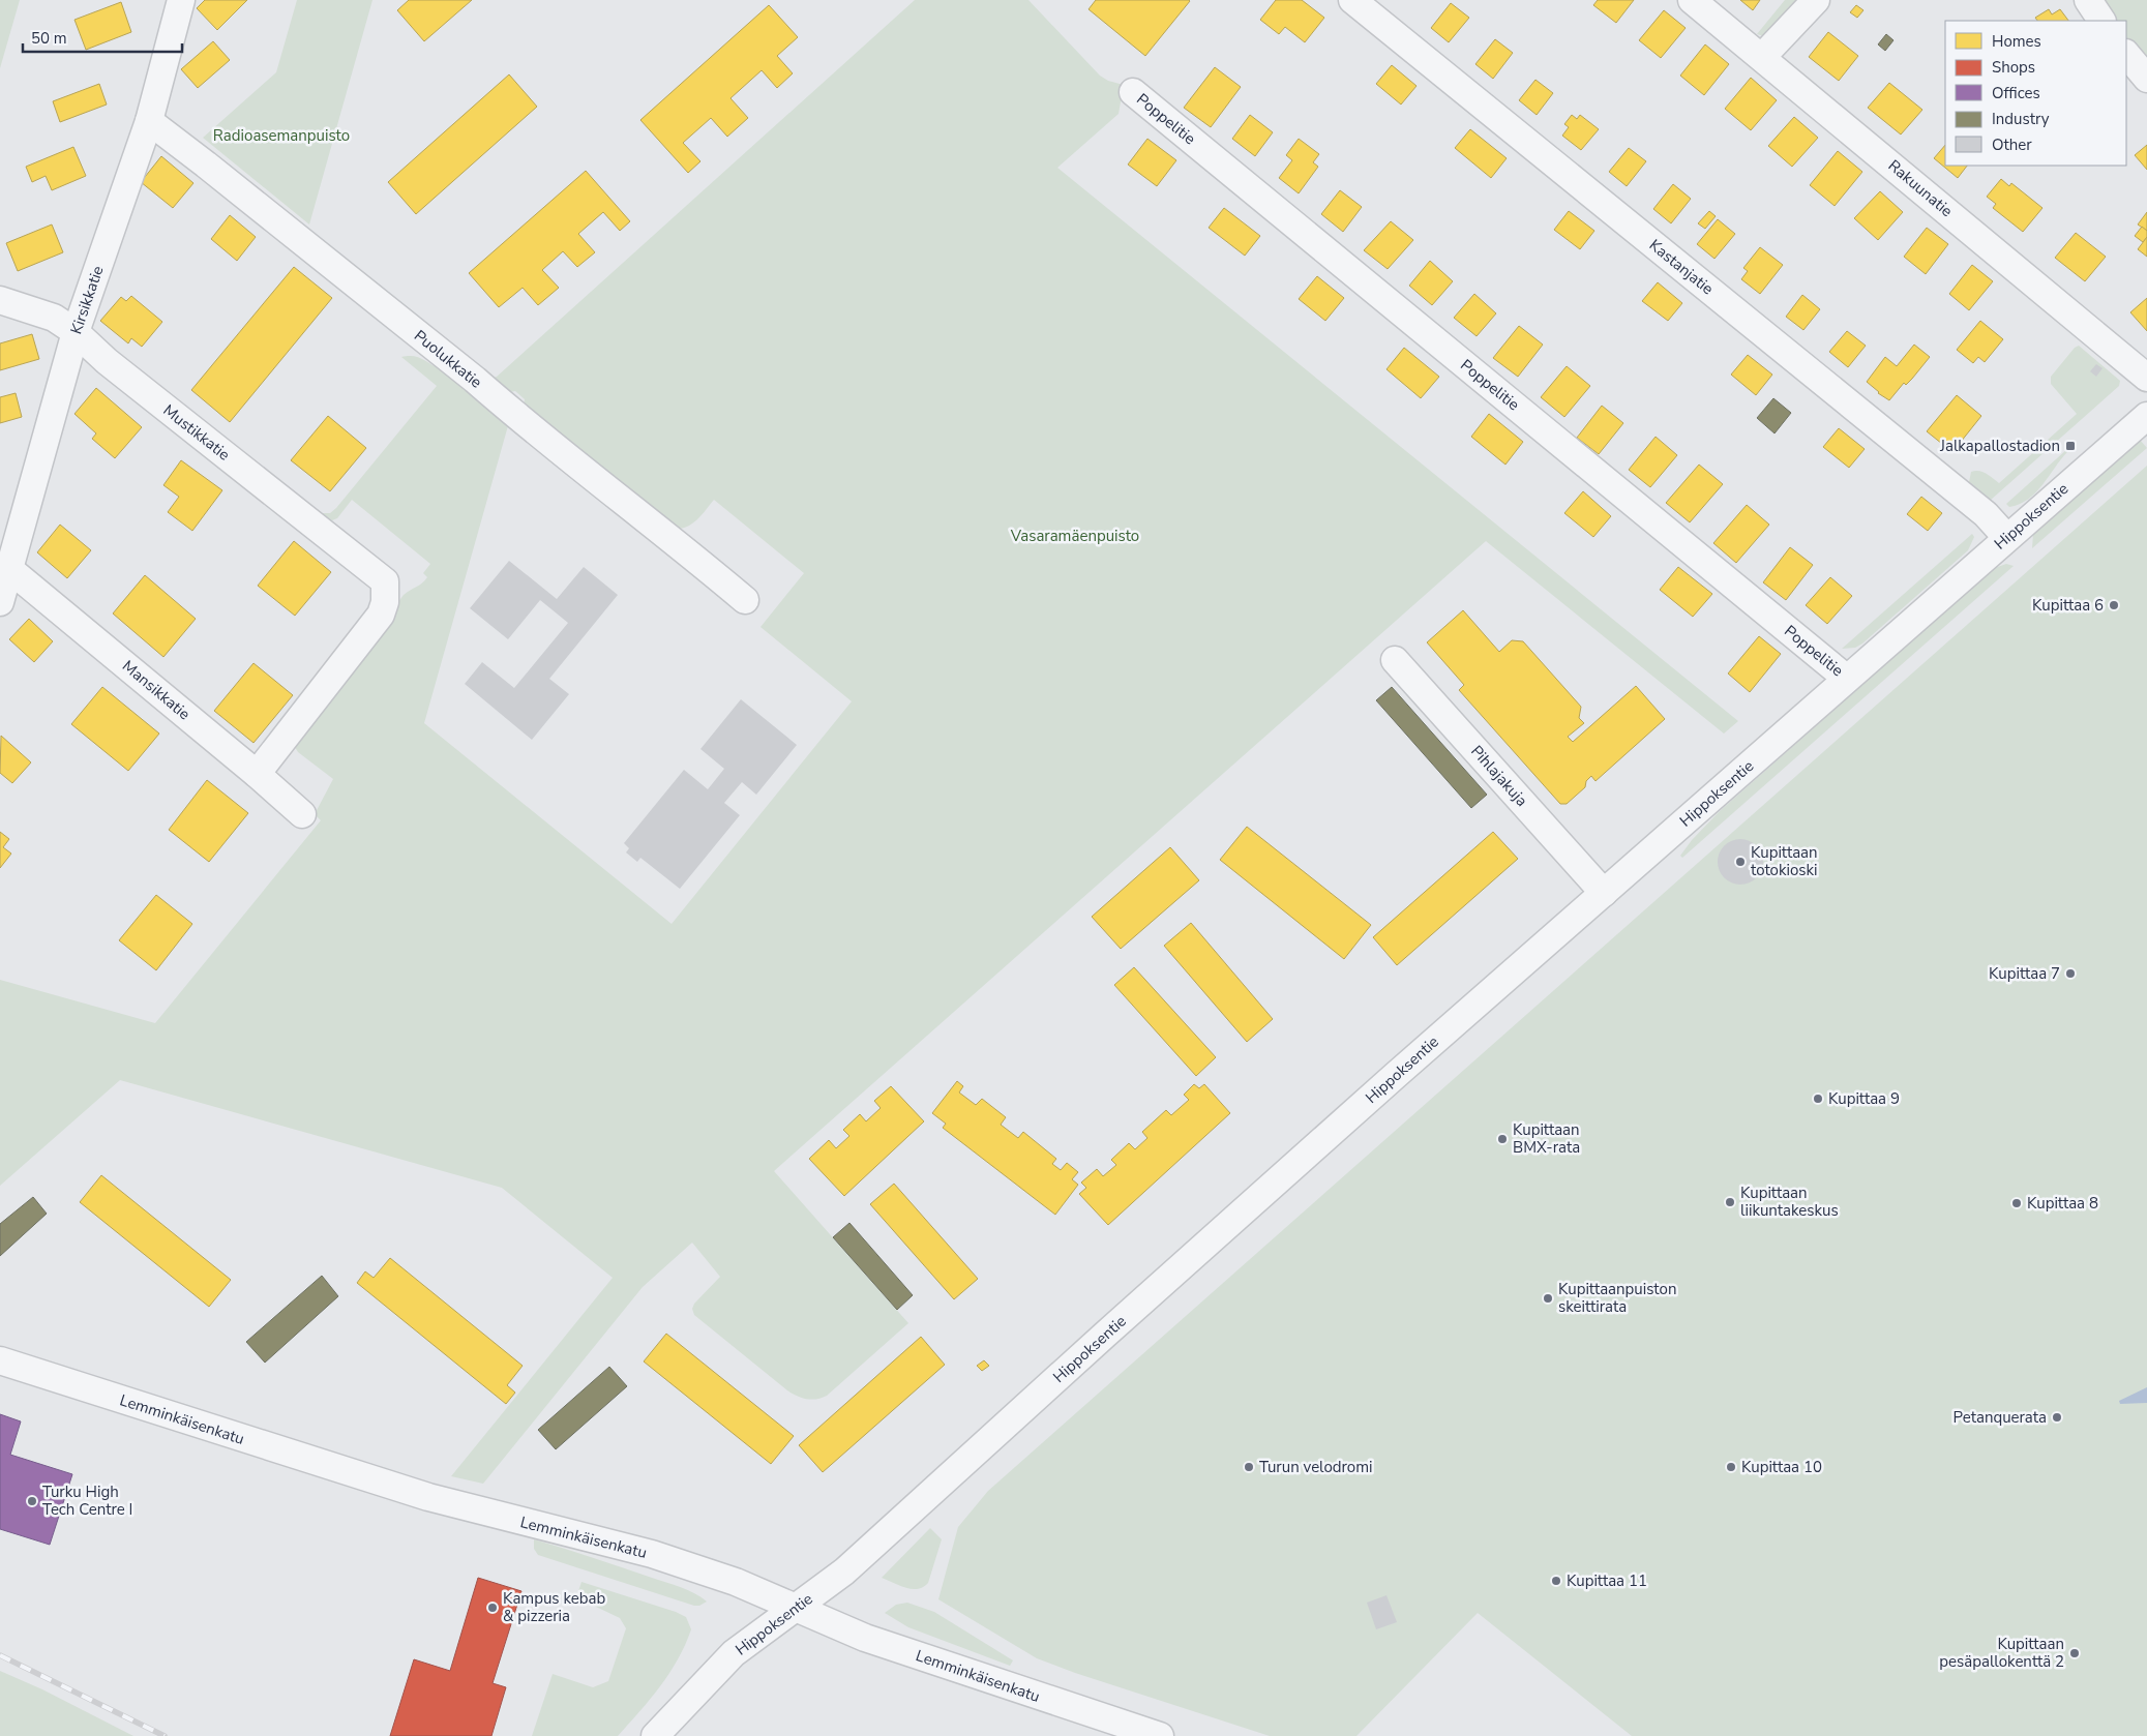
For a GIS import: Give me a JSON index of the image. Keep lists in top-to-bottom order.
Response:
{
  "streets": {
    "street": [
      "Poppelitie",
      "Rakuunatie",
      "Kastanjatie",
      "Kirsikkatie",
      "Puolukkatie",
      "Mustikkatie",
      "Hippoksentie",
      "Mansikkatie",
      "Pihlajakuja",
      "Lemminkäisenkatu"
    ]
  },
  "crossings": [
    ["Poppelitie", "Hippoksentie"],
    ["Kastanjatie", "Hippoksentie"],
    ["Kirsikkatie", "Puolukkatie"],
    ["Kirsikkatie", "Mustikkatie"],
    ["Kirsikkatie", "Mansikkatie"],
    ["Mustikkatie", "Mansikkatie"],
    ["Hippoksentie", "Pihlajakuja"],
    ["Hippoksentie", "Lemminkäisenkatu"]
  ],
  "parks": ["Radioasemanpuisto", "Vasaramäenpuisto"],
  "places": {
    "transit": ["Jalkapallostadion"],
    "other": [
      "Kupittaa 6",
      "Kupittaan totokioski",
      "Kupittaa 7",
      "Kupittaa 9",
      "Kupittaan BMX-rata",
      "Kupittaan liikuntakeskus",
      "Kupittaa 8",
      "Kupittaanpuiston skeittirata",
      "Petanquerata",
      "Turun velodromi",
      "Kupittaa 10",
      "Turku High Tech Centre I",
      "Kupittaa 11",
      "Kampus kebab & pizzeria",
      "Kupittaan pesäpallokenttä 2"
    ]
  },
  "legend": [
    "Homes",
    "Shops",
    "Offices",
    "Industry",
    "Other"
  ],
  "scale_bar": "50 m"
}
